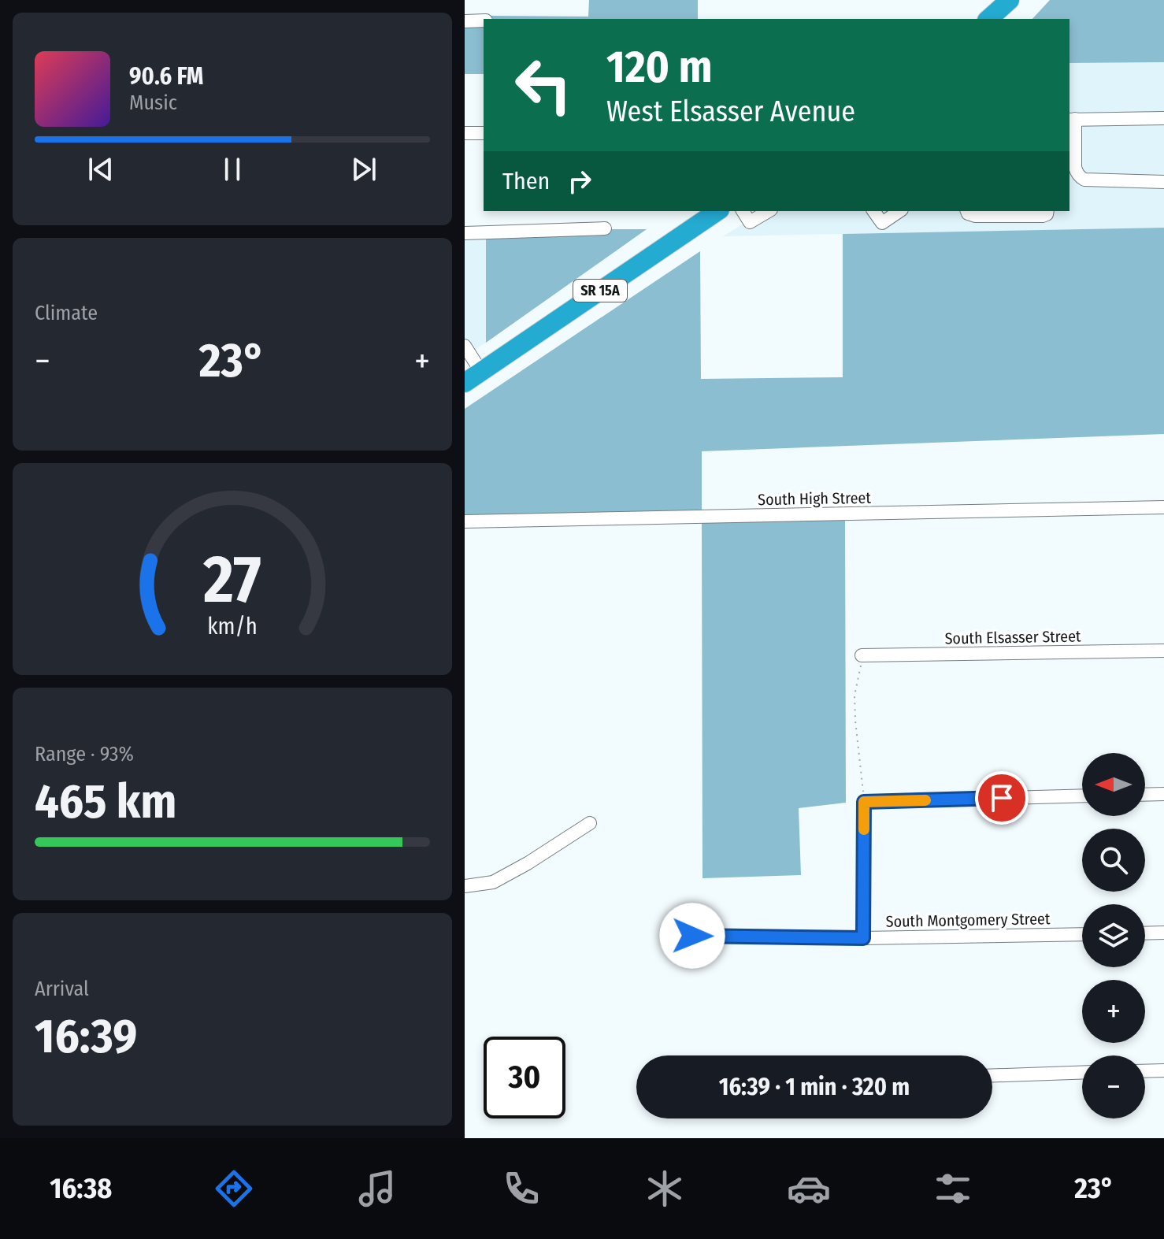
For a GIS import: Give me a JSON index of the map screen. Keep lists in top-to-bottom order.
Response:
{
  "streets": {
    "highway": ["SR 15A"],
    "street": ["South High Street", "South Elsasser Street", "South Montgomery Street"]
  },
  "north": "left",
  "page": {
    "turn": ["120 m", "West Elsasser Avenue"],
    "song": ["90.6 FM", "Music"],
    "then": "Then",
    "tile": [
      "Climate",
      ["Range · 93%", "465 km"],
      ["Arrival", "16:39"]
    ],
    "heat": ["−", "23°", "+"],
    "map_buttons": ["+", "−"],
    "limit": "30",
    "trip": "16:39 · 1 min · 320 m",
    "tabs": ["16:38", "23°"],
    "gauge": ["27", "km/h"]
  }
}
